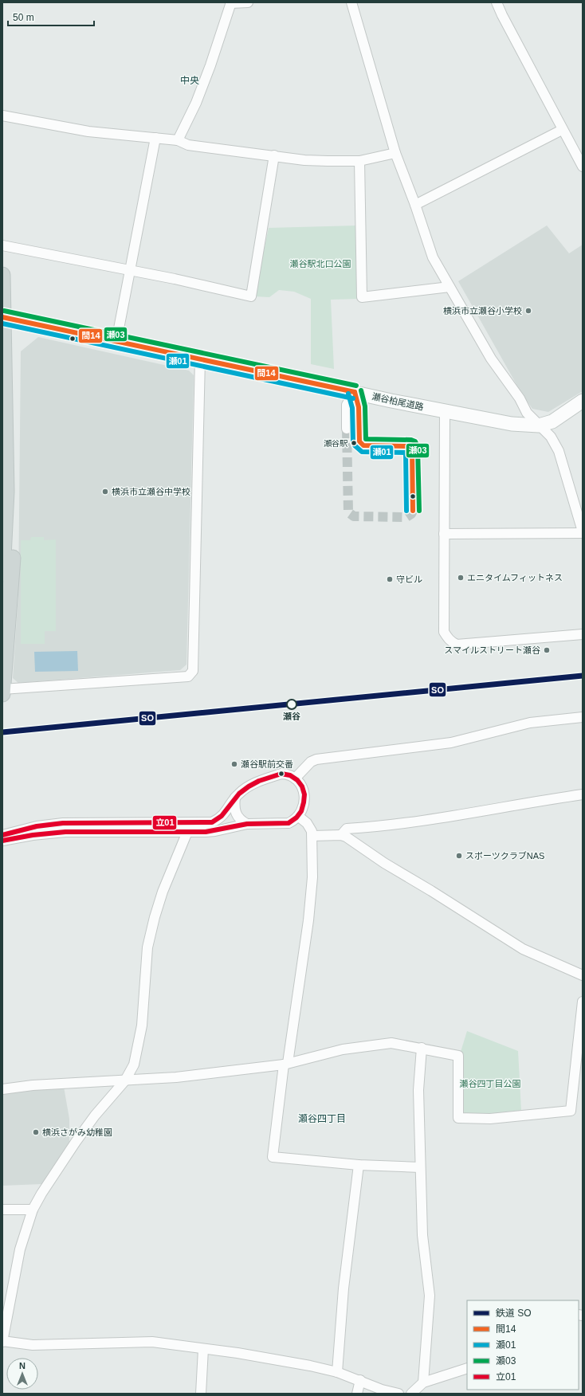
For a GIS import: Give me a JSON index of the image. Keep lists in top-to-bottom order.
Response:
{
  "streets": {
    "main road": ["瀬谷柏尾道路"]
  },
  "districts": ["中央", "瀬谷四丁目"],
  "parks": ["瀬谷駅北口公園", "瀬谷四丁目公園"],
  "places": [
    "横浜市立瀬谷小学校",
    "瀬谷駅",
    "横浜市立瀬谷中学校",
    "エニタイムフィットネス",
    "守ビル",
    "スマイルストリート瀬谷",
    "瀬谷",
    "瀬谷駅前交番",
    "スポーツクラブNAS",
    "横浜さがみ幼稚園"
  ],
  "lines": [
    "transit line 瀬03",
    "transit line 間14",
    "transit line 瀬01",
    "rail line SO",
    "transit line 立01"
  ],
  "legend": [
    "鉄道 SO",
    "間14",
    "瀬01",
    "瀬03",
    "立01"
  ],
  "scale_bar": "50 m",
  "north": "top"
}
